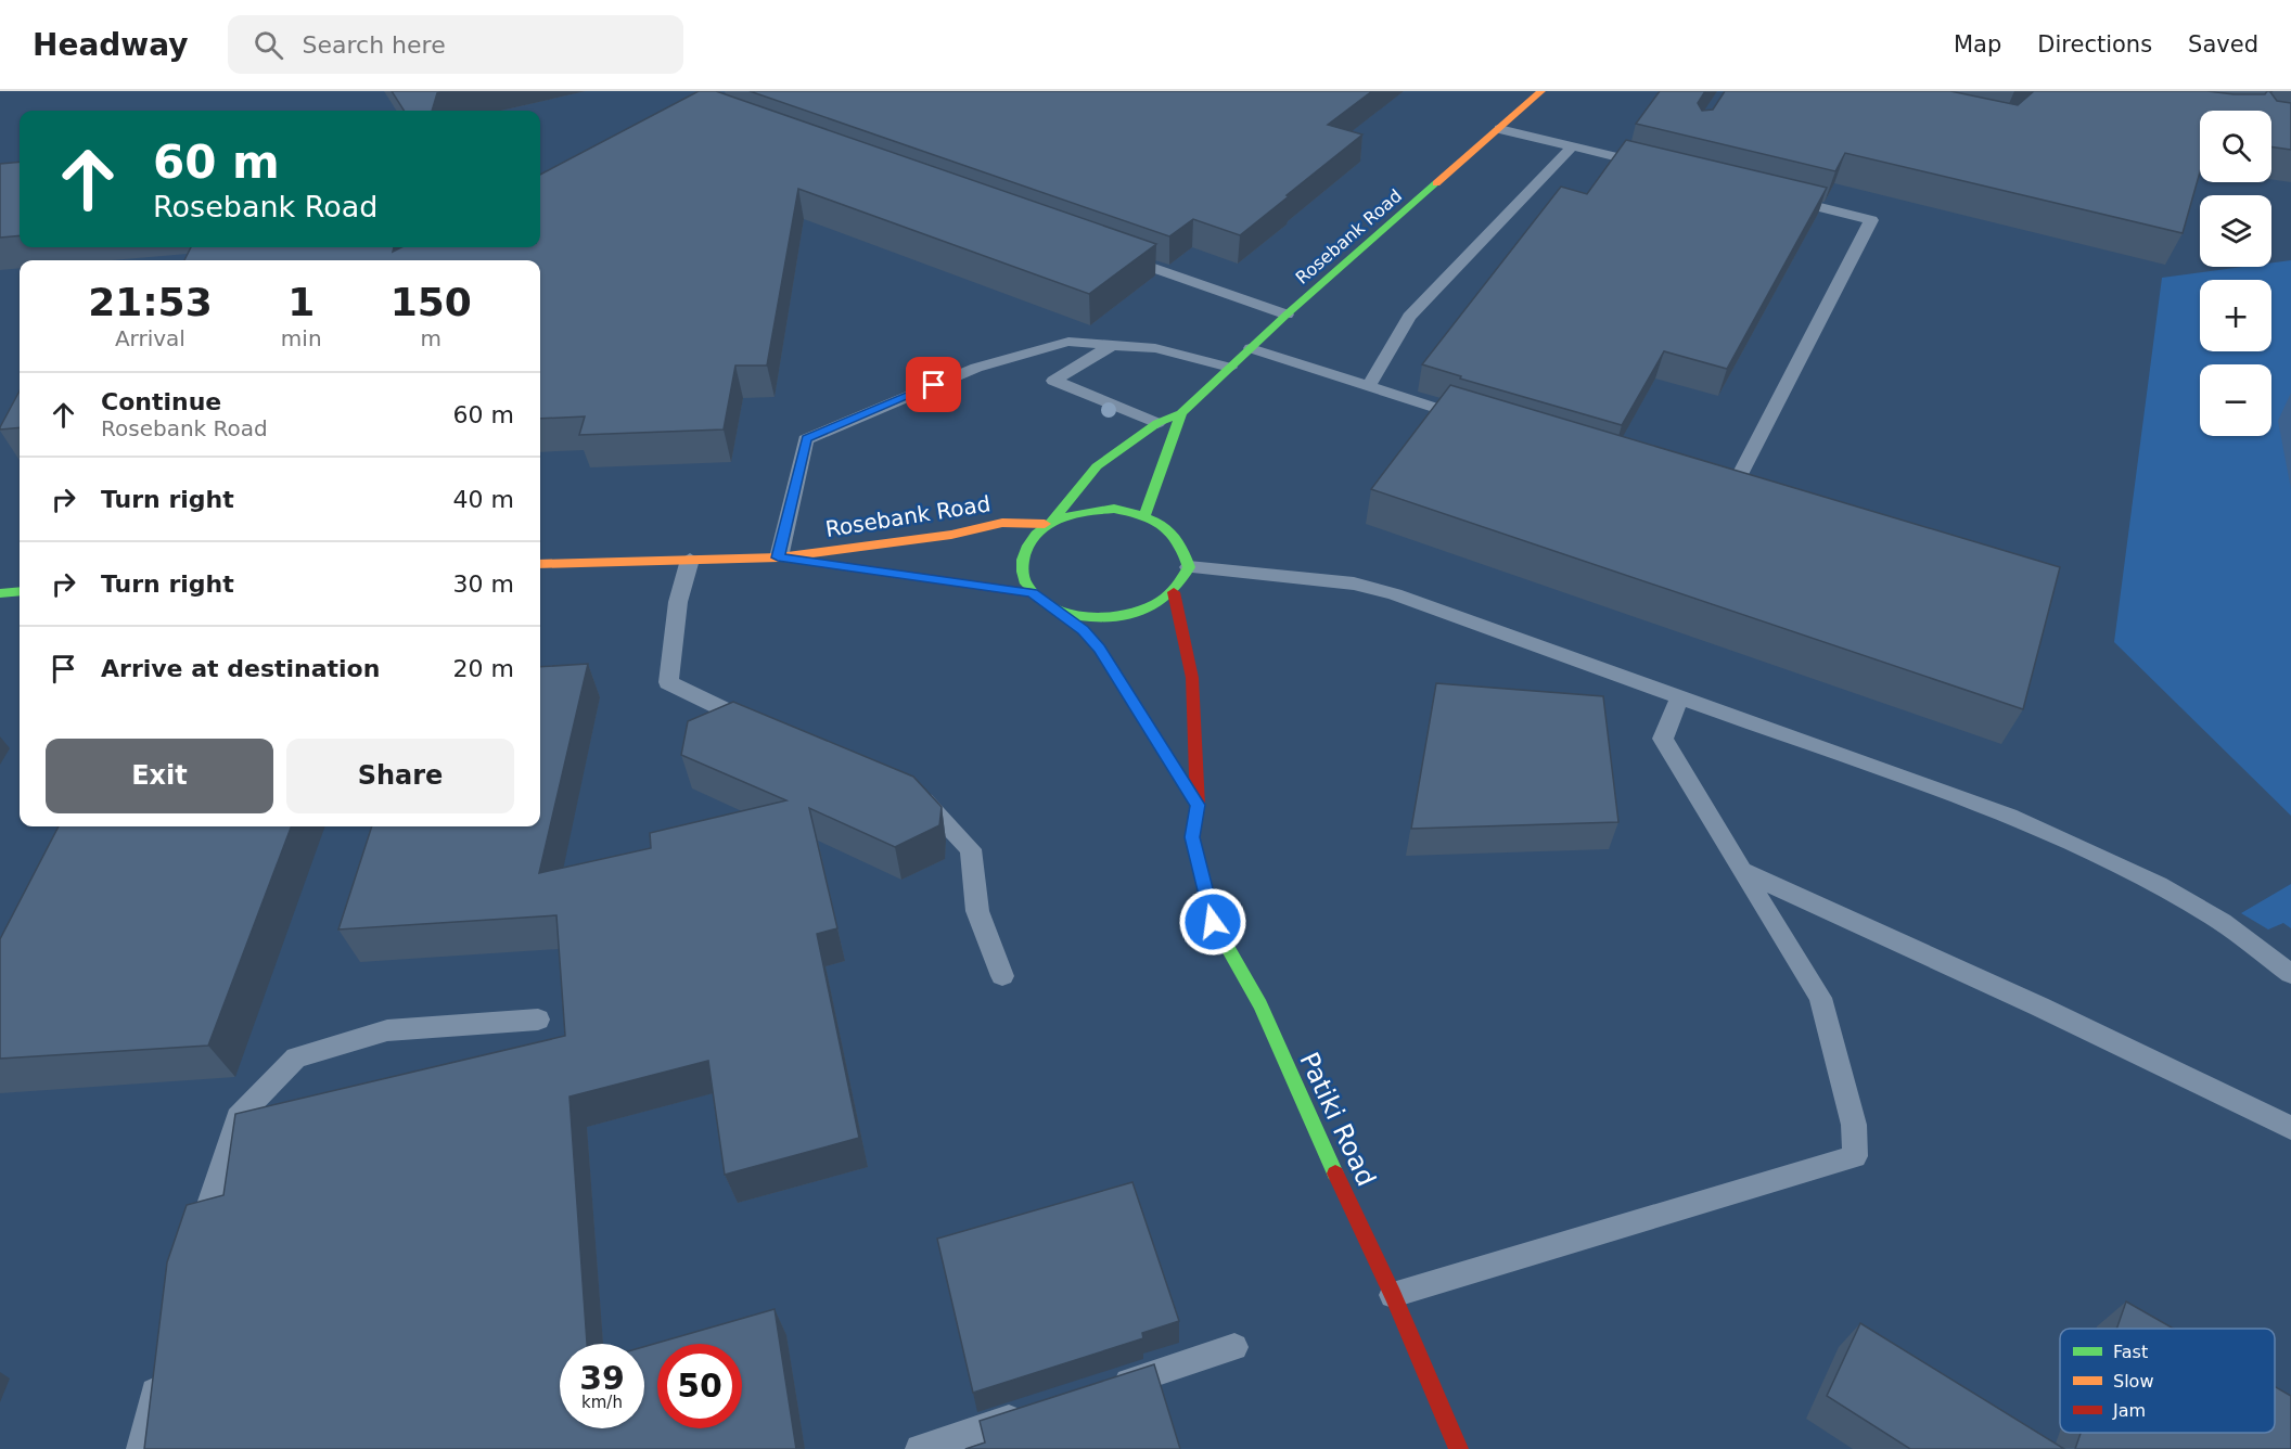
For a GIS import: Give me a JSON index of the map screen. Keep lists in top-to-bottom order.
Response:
{
  "streets": {
    "main road": ["Rosebank Road", "Patiki Road"]
  },
  "crossings": [
    ["Rosebank Road", "Patiki Road"]
  ],
  "legend": ["Fast", "Slow", "Jam"],
  "page": {
    "header": "Headway",
    "search": "Search here",
    "nav": ["Map", "Directions", "Saved"],
    "map_buttons": ["+", "−"],
    "turn": ["60 m", "Rosebank Road"],
    "eta": [
      "21:53",
      "Arrival",
      "1",
      "min",
      "150",
      "m"
    ],
    "list": [
      {
        "name": "Continue",
        "note": "Rosebank Road",
        "value": "60 m"
      },
      {
        "name": "Turn right",
        "value": "40 m"
      },
      {
        "name": "Turn right",
        "value": "30 m"
      },
      {
        "name": "Arrive at destination",
        "value": "20 m"
      }
    ],
    "buttons": ["Exit", "Share"],
    "speed": "39 km/h",
    "limit": "50"
  }
}
